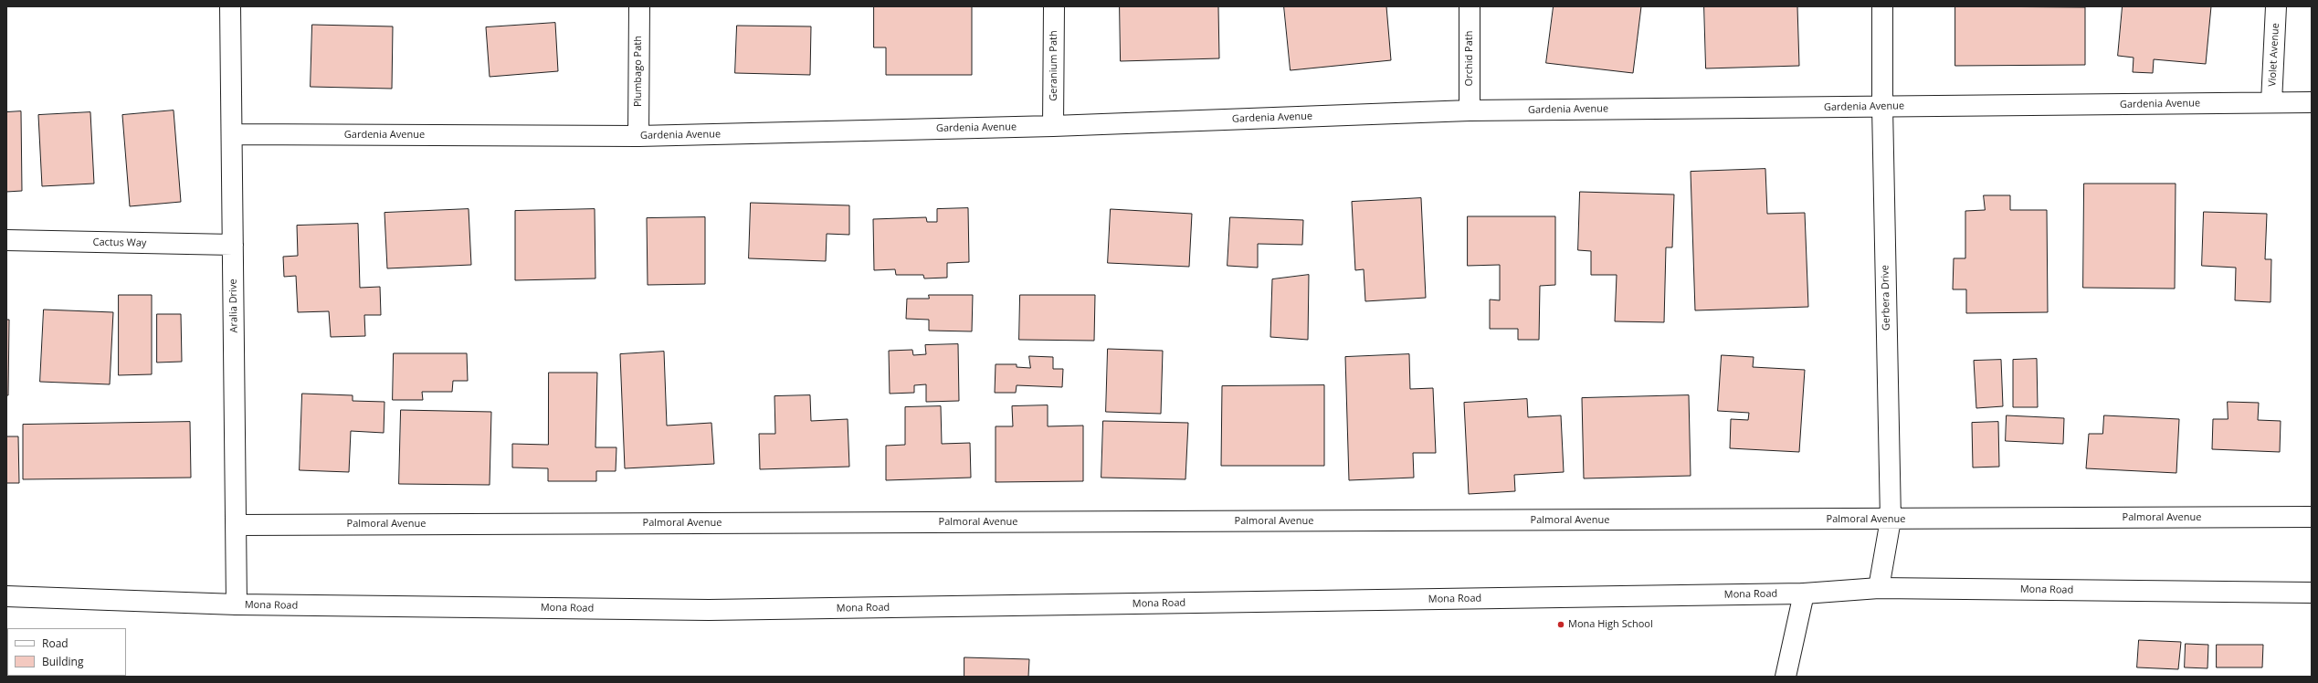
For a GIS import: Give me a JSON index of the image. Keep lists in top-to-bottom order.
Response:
{
  "streets": {
    "street": [
      "Violet Avenue",
      "Orchid Path",
      "Geranium Path",
      "Plumbago Path",
      "Gardenia Avenue",
      "Cactus Way",
      "Gerbera Drive",
      "Aralia Drive",
      "Palmoral Avenue",
      "Mona Road"
    ]
  },
  "crossings": [
    ["Violet Avenue", "Gardenia Avenue"],
    ["Orchid Path", "Gardenia Avenue"],
    ["Geranium Path", "Gardenia Avenue"],
    ["Plumbago Path", "Gardenia Avenue"],
    ["Gardenia Avenue", "Gerbera Drive"],
    ["Gardenia Avenue", "Aralia Drive"],
    ["Cactus Way", "Aralia Drive"],
    ["Gerbera Drive", "Palmoral Avenue"],
    ["Gerbera Drive", "Mona Road"],
    ["Aralia Drive", "Palmoral Avenue"],
    ["Aralia Drive", "Mona Road"]
  ],
  "places": ["Mona High School"],
  "legend": ["Road", "Building"]
}
